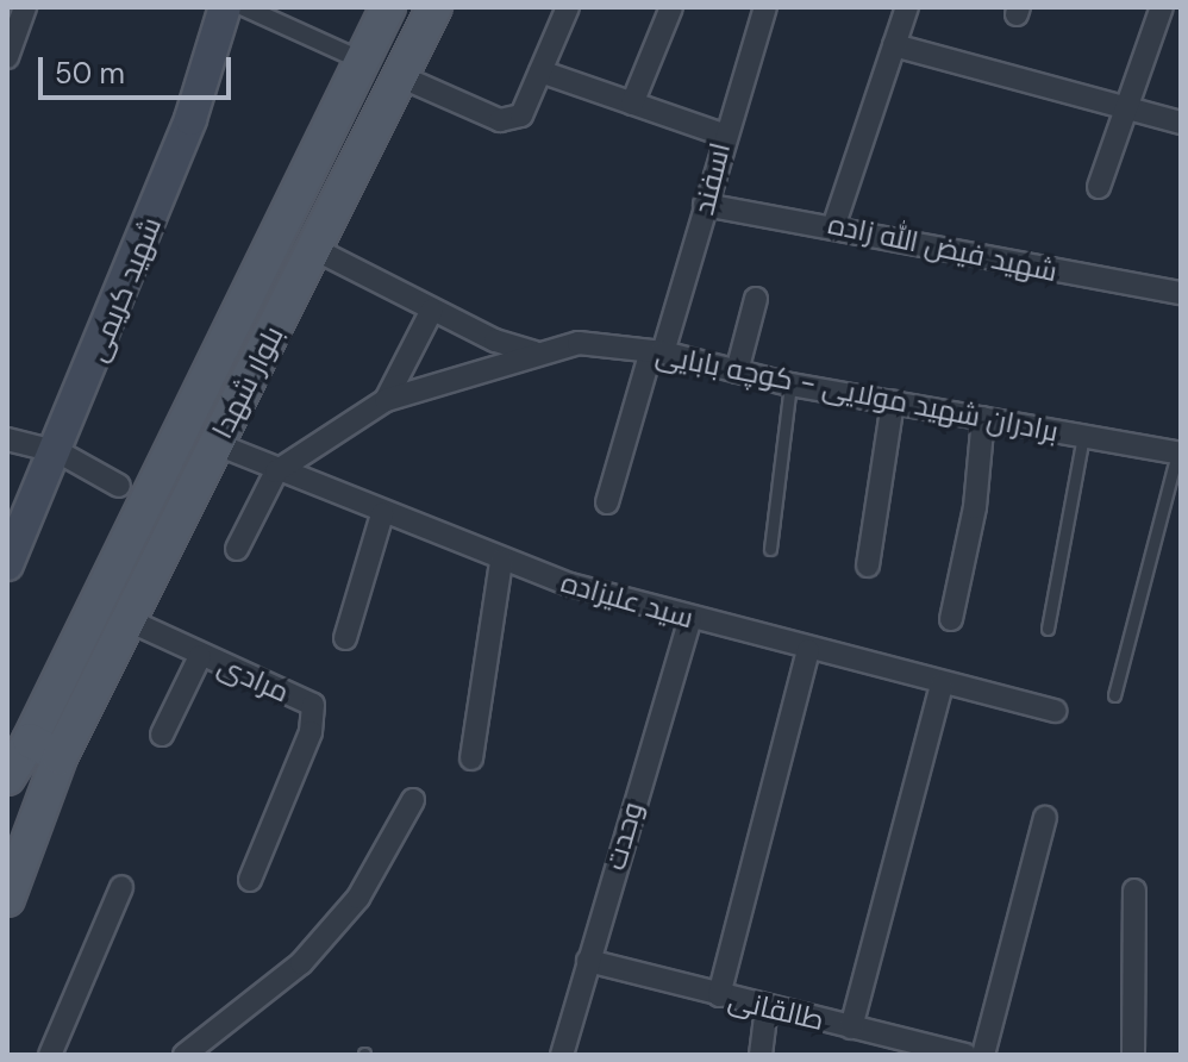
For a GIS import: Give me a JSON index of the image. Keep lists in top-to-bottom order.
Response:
{
  "streets": {
    "main road": ["شهید کریمی", "بلوار شهدا"],
    "street": [
      "اسفند",
      "شهید فیض الله زاده",
      "برادران شهید مولایی - کوچه بابایی",
      "سید علیزاده",
      "مرادی",
      "وحدت",
      "طالقانی"
    ]
  },
  "crossings": [
    ["اسفند", "شهید فیض الله زاده"],
    ["اسفند", "برادران شهید مولایی - کوچه بابایی"],
    ["بلوار شهدا", "سید علیزاده"],
    ["بلوار شهدا", "مرادی"],
    ["سید علیزاده", "وحدت"],
    ["وحدت", "طالقانی"]
  ],
  "scale_bar": "50 m"
}
